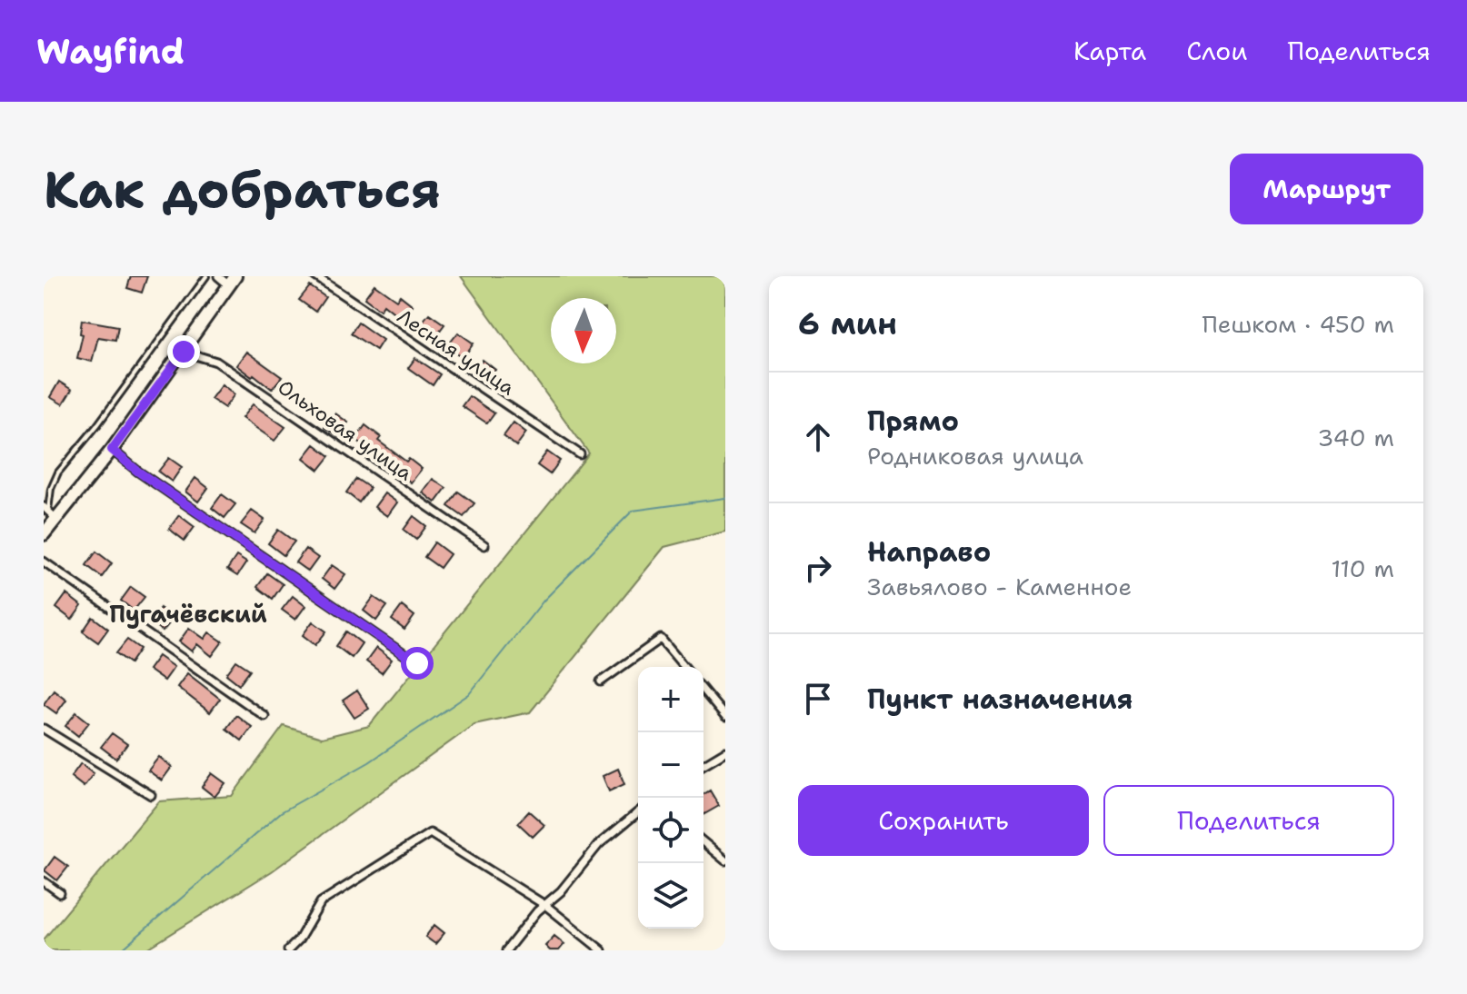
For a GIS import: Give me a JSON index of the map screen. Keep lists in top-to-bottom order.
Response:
{
  "streets": {
    "street": ["Лесная улица", "Ольховая улица"]
  },
  "districts": ["Пугачёвский"],
  "north": "bottom",
  "page": {
    "header": "Wayfind",
    "nav": ["Карта", "Слои", "Поделиться"],
    "buttons": [
      "Маршрут",
      ["Сохранить", "Поделиться"]
    ],
    "title": "Как добраться",
    "heading": ["6 мин", "Пешком · 450 m"],
    "list": [
      ["Прямо", "Родниковая улица", "340 m"],
      ["Направо", "Завьялово - Каменное", "110 m"],
      "Пункт назначения"
    ],
    "map_buttons": ["+", "−"]
  }
}
